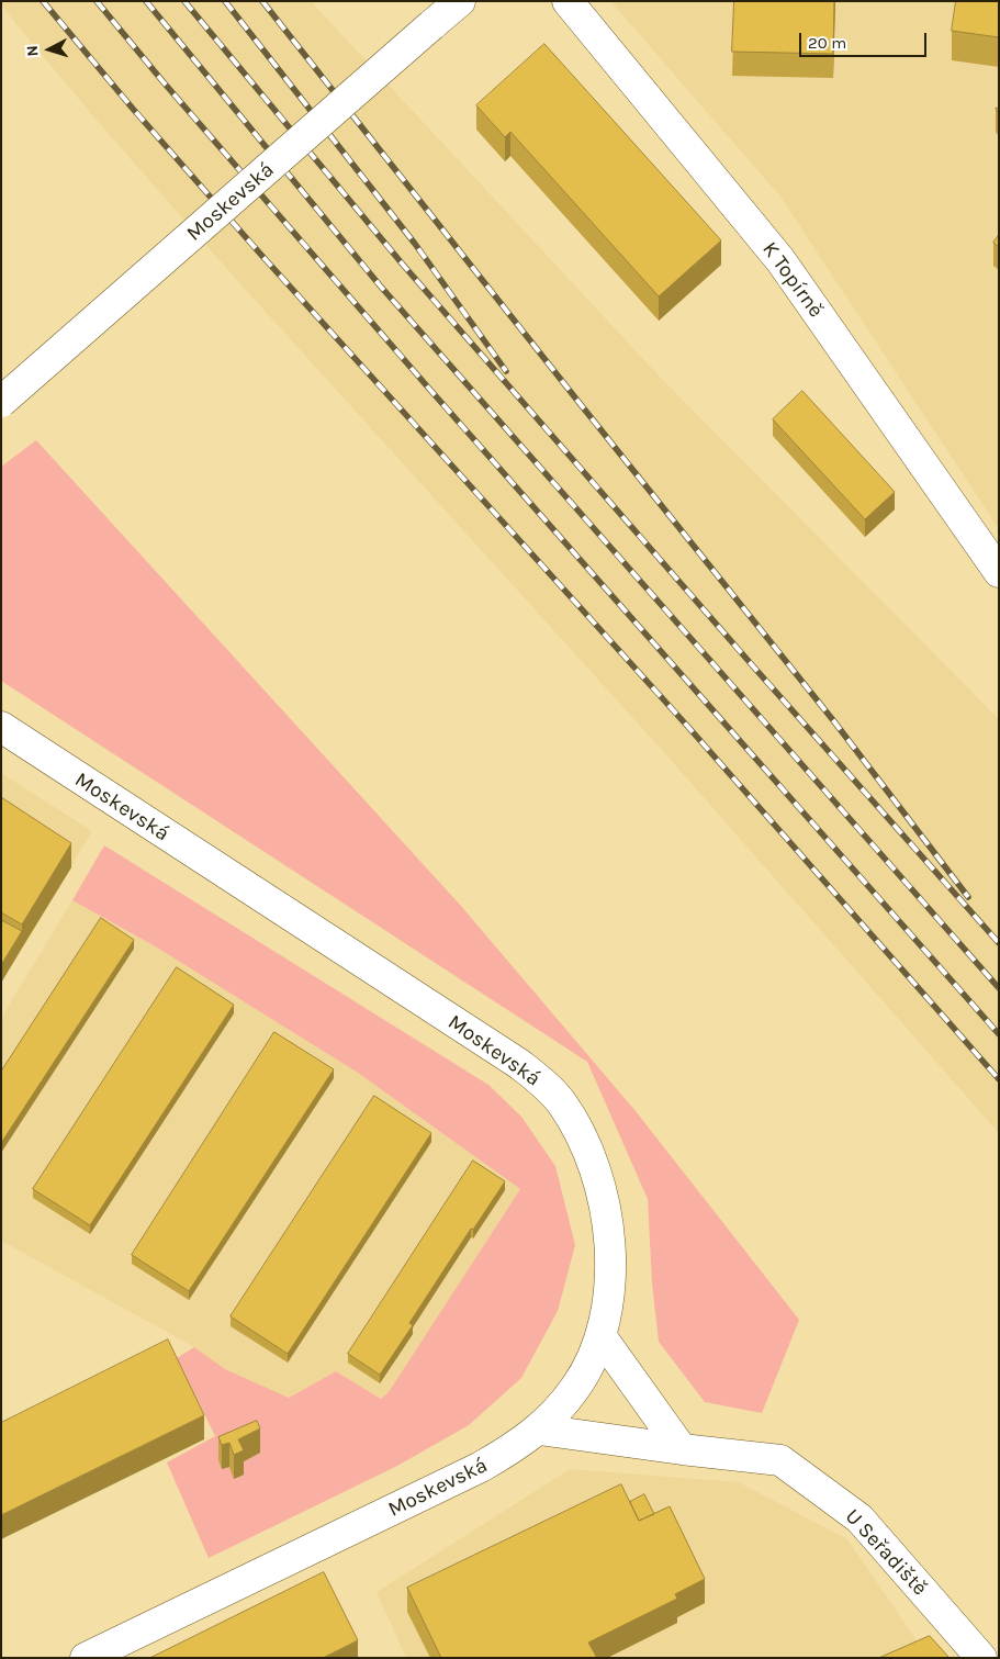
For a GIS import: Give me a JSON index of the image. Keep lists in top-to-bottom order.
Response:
{
  "streets": {
    "street": ["Moskevská", "K Topírně", "U Seřadiště"]
  },
  "crossings": [
    ["Moskevská", "U Seřadiště"]
  ],
  "scale_bar": "20 m",
  "north": "left"
}
